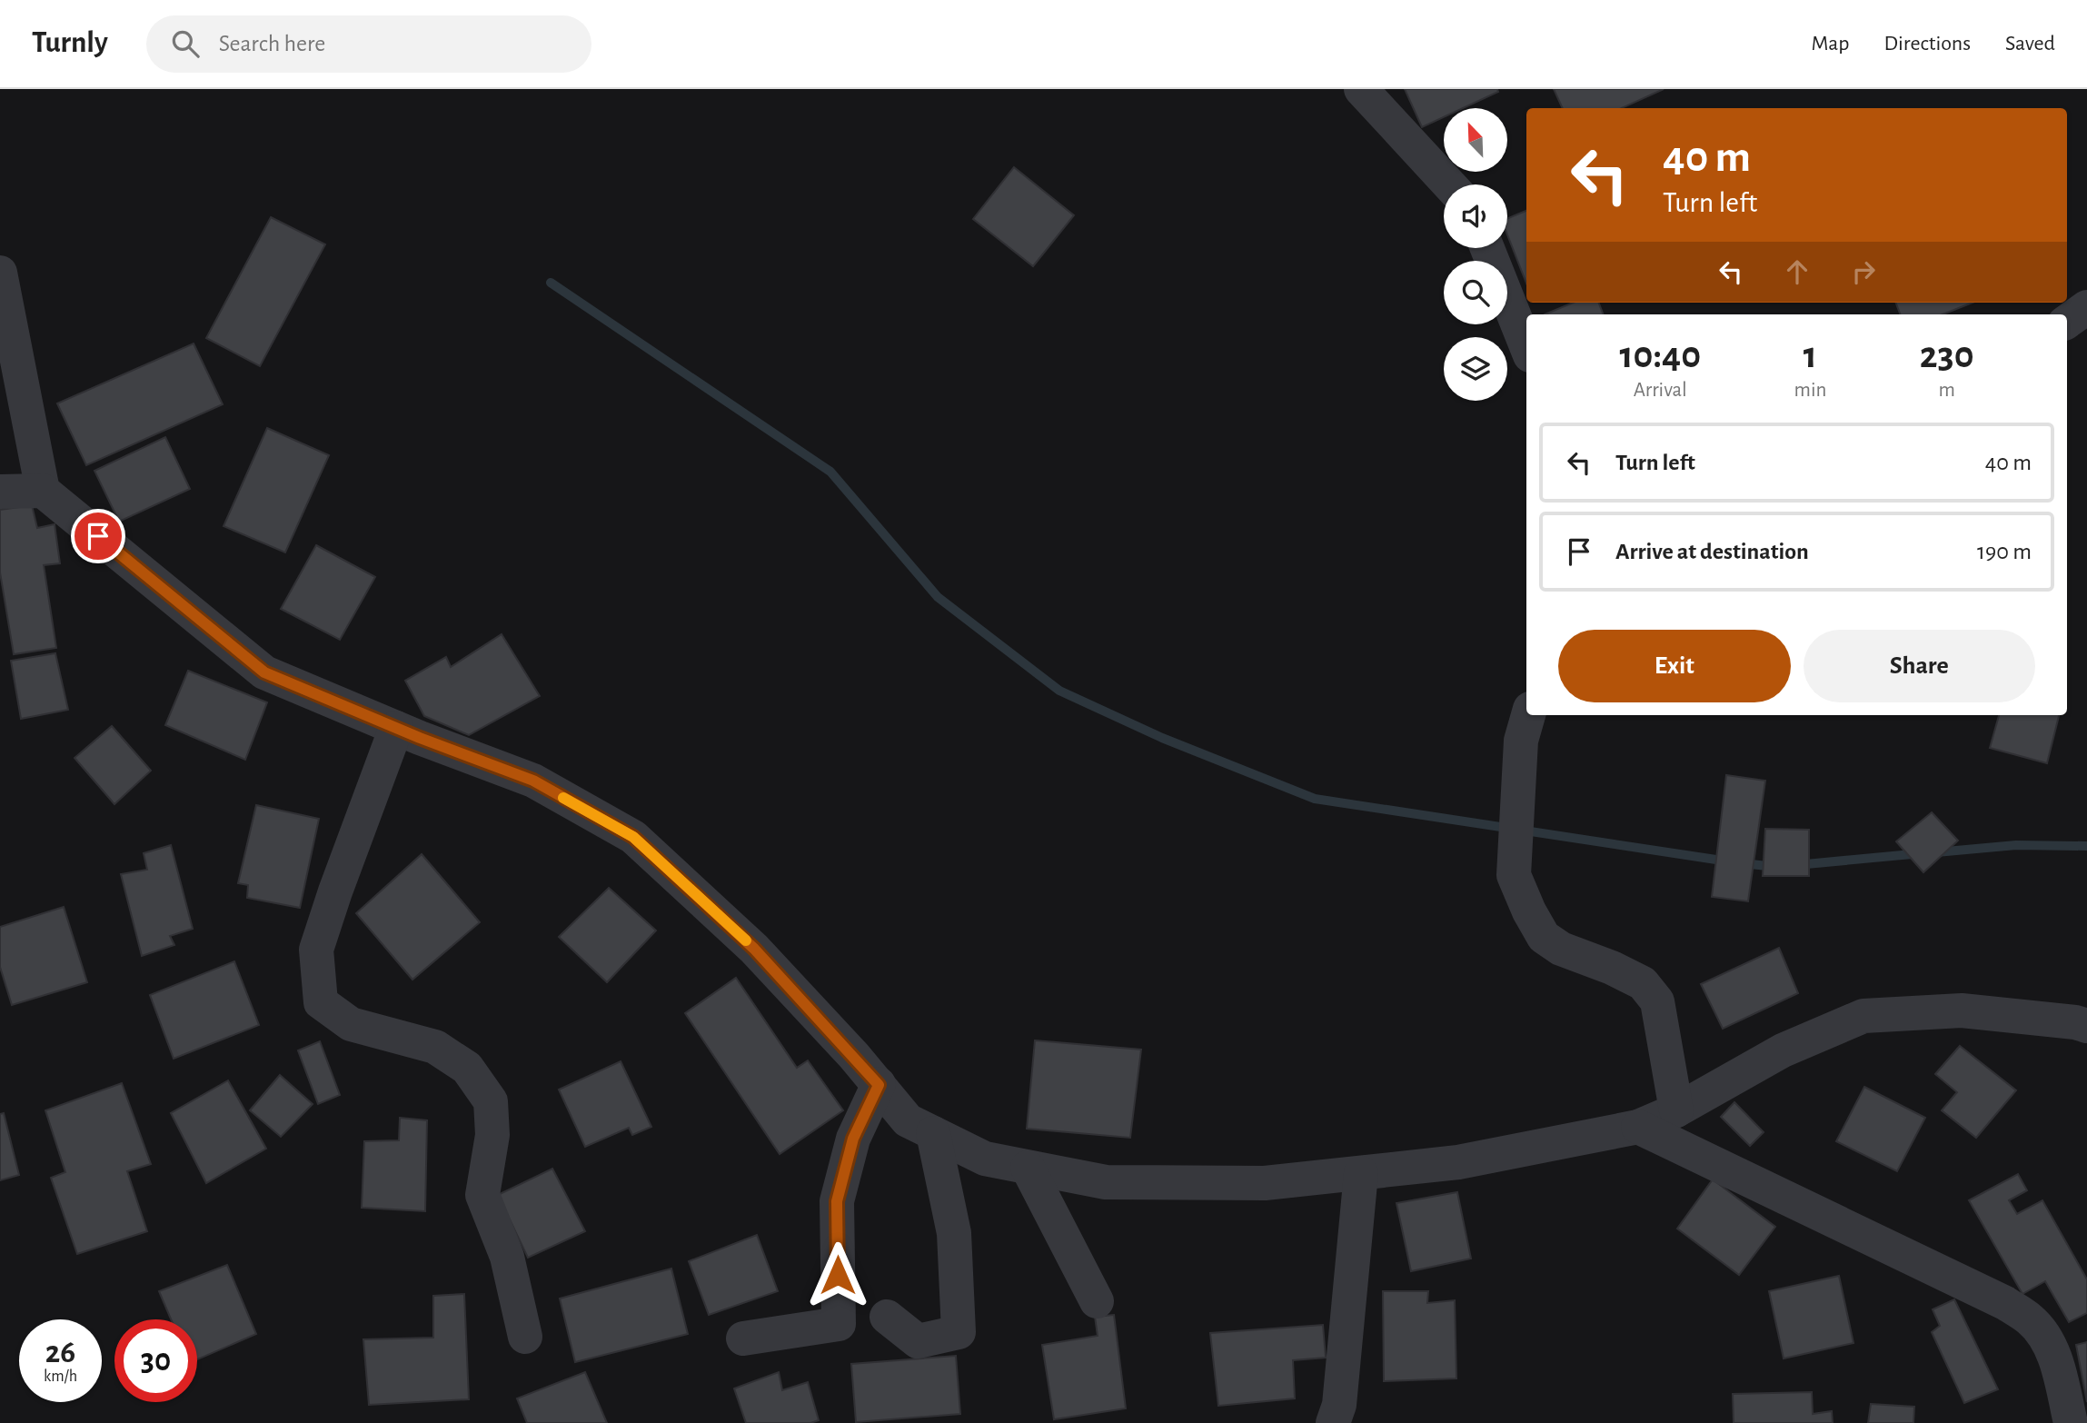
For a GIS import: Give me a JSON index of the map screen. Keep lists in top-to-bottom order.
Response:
{
  "north": "top left",
  "page": {
    "header": "Turnly",
    "search": "Search here",
    "nav": ["Map", "Directions", "Saved"],
    "turn": ["40 m", "Turn left"],
    "eta": [
      "10:40",
      "Arrival",
      "1",
      "min",
      "230",
      "m"
    ],
    "list": [
      {
        "name": "Turn left",
        "value": "40 m"
      },
      {
        "name": "Arrive at destination",
        "value": "190 m"
      }
    ],
    "buttons": ["Exit", "Share"],
    "speed": "26 km/h",
    "limit": "30"
  }
}
